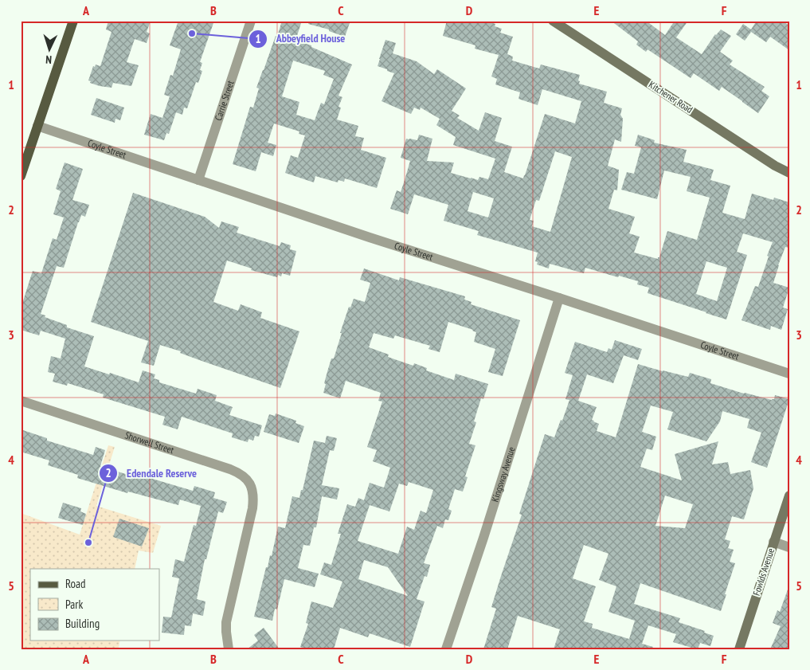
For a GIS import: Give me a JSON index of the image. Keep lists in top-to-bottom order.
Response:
{
  "streets": {
    "street": [
      "Kitchener Road",
      "Carrie Street",
      "Coyle Street",
      "Shorwell Street",
      "Kingsway Avenue",
      "Fowlds Avenue"
    ]
  },
  "crossings": [
    ["Carrie Street", "Coyle Street"],
    ["Coyle Street", "Kingsway Avenue"]
  ],
  "places": ["Abbeyfield House", "Edendale Reserve"],
  "legend": ["Road", "Park", "Building"],
  "north": "bottom",
  "grid": {
    "columns": [
      "A",
      "B",
      "C",
      "D",
      "E",
      "F"
    ],
    "rows": [
      "1",
      "2",
      "3",
      "4",
      "5"
    ]
  }
}
